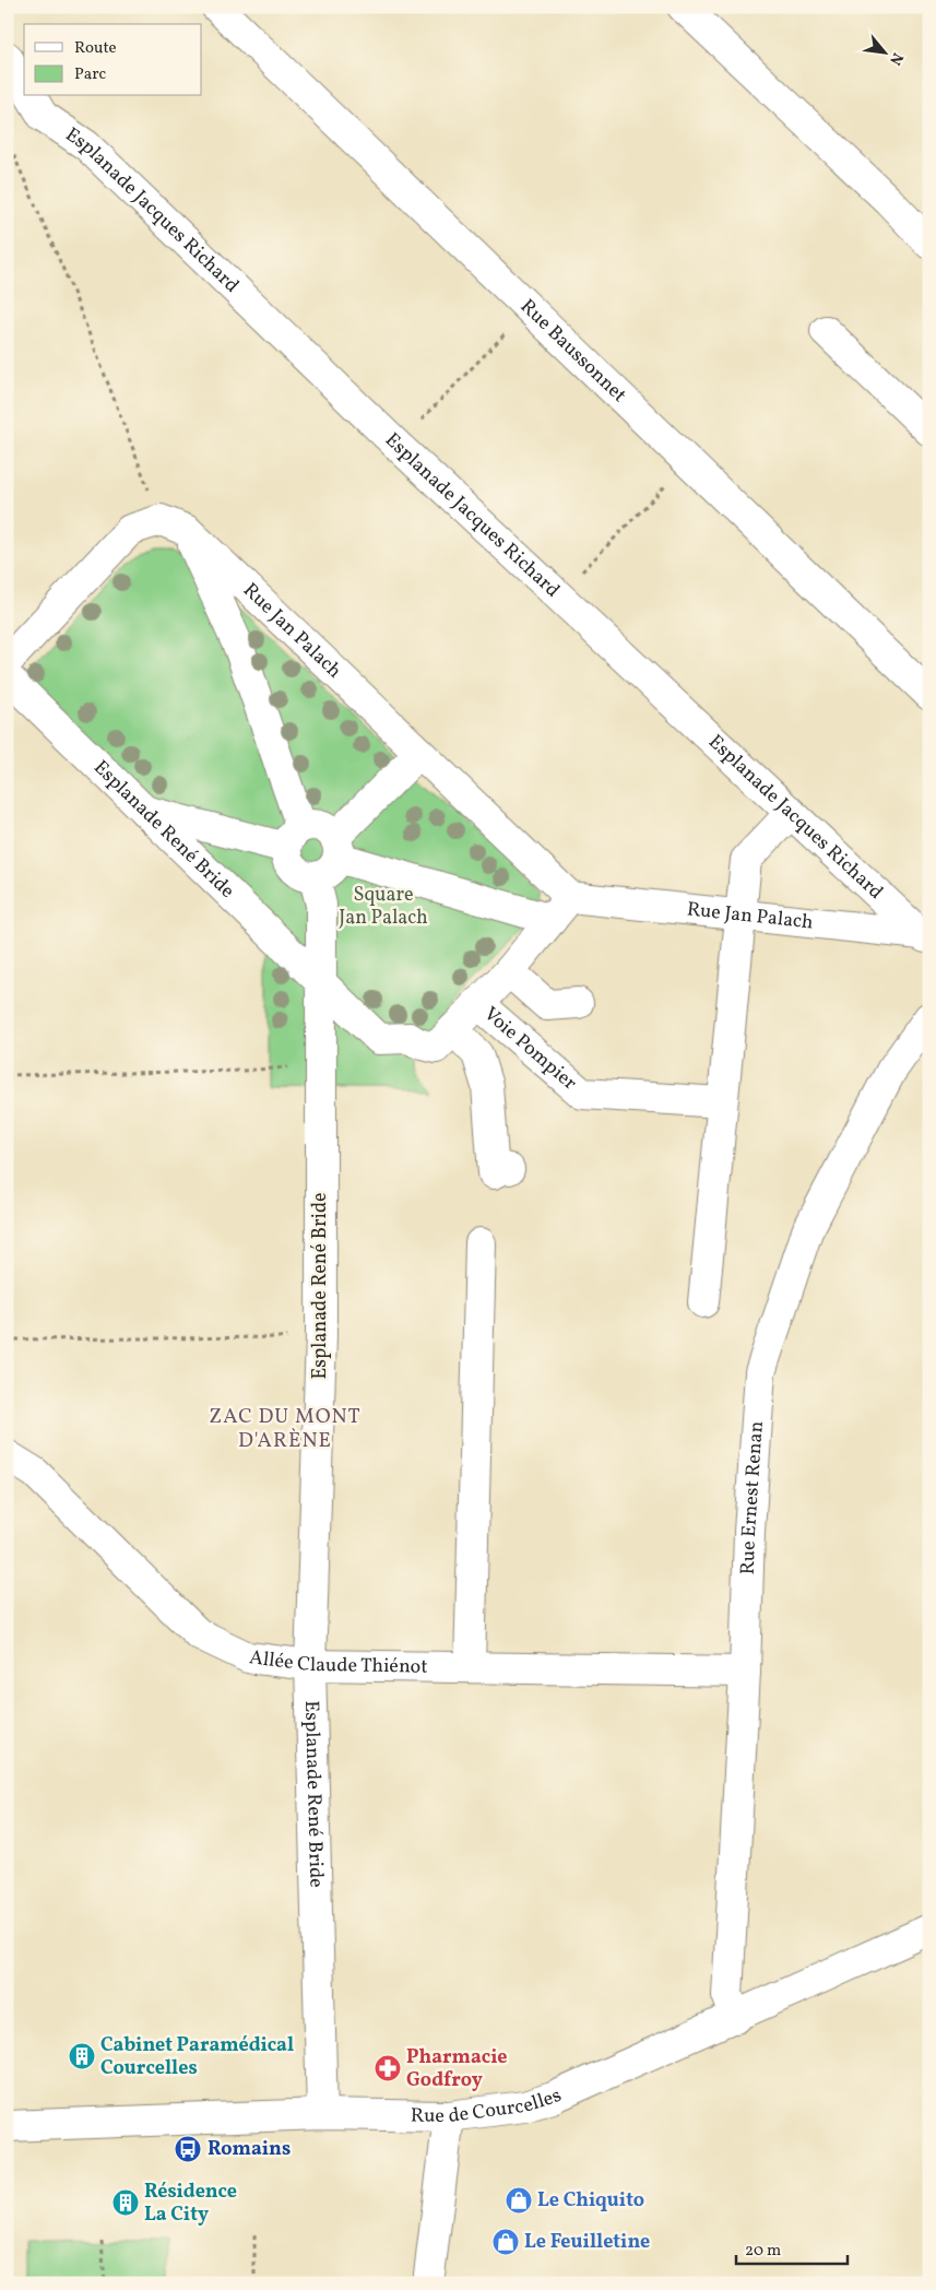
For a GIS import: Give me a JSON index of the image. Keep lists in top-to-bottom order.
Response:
{
  "streets": {
    "street": [
      "Esplanade Jacques Richard",
      "Rue Baussonnet",
      "Rue Jan Palach",
      "Esplanade René Bride",
      "Voie Pompier",
      "Rue Ernest Renan",
      "Allée Claude Thiénot",
      "Rue de Courcelles"
    ]
  },
  "crossings": [
    ["Esplanade Jacques Richard", "Rue Jan Palach"],
    ["Esplanade René Bride", "Allée Claude Thiénot"],
    ["Esplanade René Bride", "Rue de Courcelles"],
    ["Rue Ernest Renan", "Allée Claude Thiénot"],
    ["Rue Ernest Renan", "Rue de Courcelles"]
  ],
  "districts": ["ZAC DU MONT D'ARÈNE"],
  "parks": ["Square Jan Palach"],
  "places": {
    "building": ["Cabinet Paramédical Courcelles", "Résidence La City"],
    "pharmacy": ["Pharmacie Godfroy"],
    "bus stop": ["Romains"],
    "shop": ["Le Chiquito", "Le Feuilletine"]
  },
  "legend": ["Route", "Parc"],
  "scale_bar": "20 m",
  "north": "bottom right"
}
